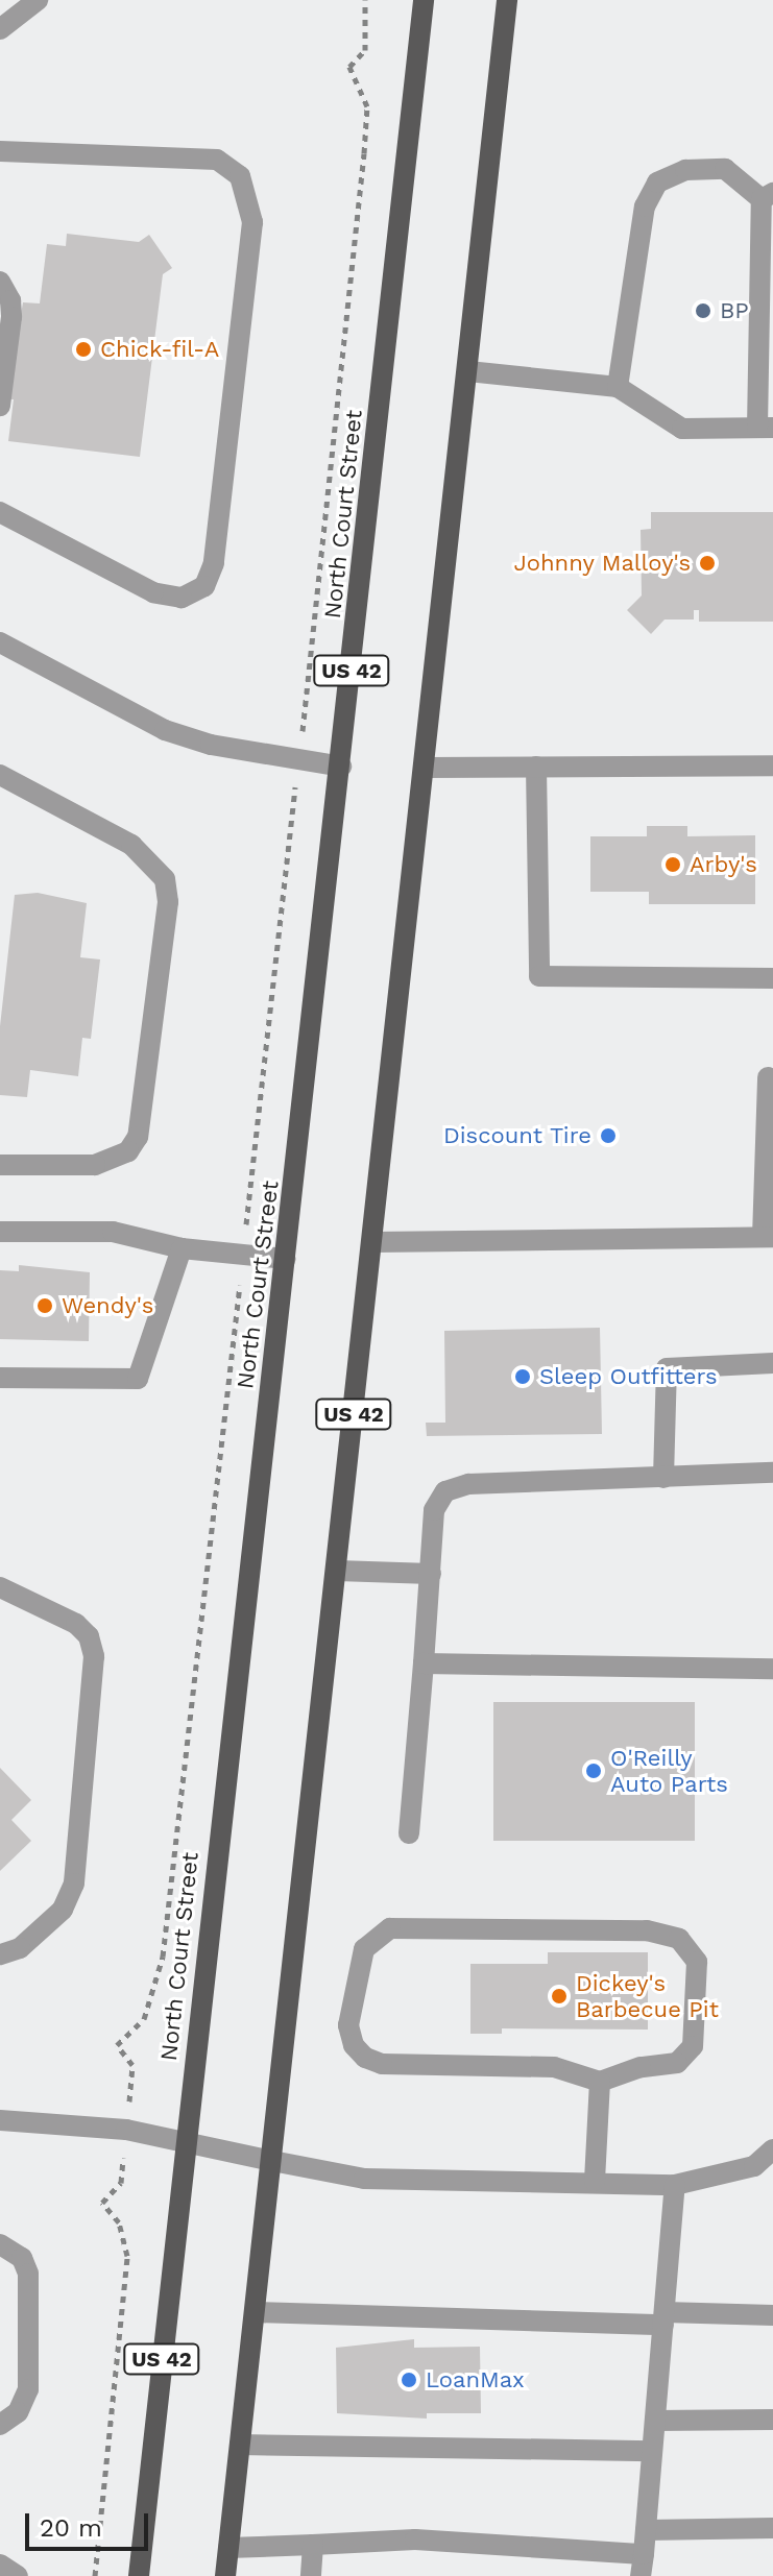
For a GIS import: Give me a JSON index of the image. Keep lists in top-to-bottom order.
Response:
{
  "streets": {
    "main road": ["North Court Street", "US 42"]
  },
  "places": [
    "BP",
    "Chick-fil-A",
    "Johnny Malloy's",
    "Arby's",
    "Discount Tire",
    "Wendy's",
    "Sleep Outfitters",
    "O'Reilly Auto Parts",
    "Dickey's Barbecue Pit",
    "LoanMax"
  ],
  "scale_bar": "20 m"
}
